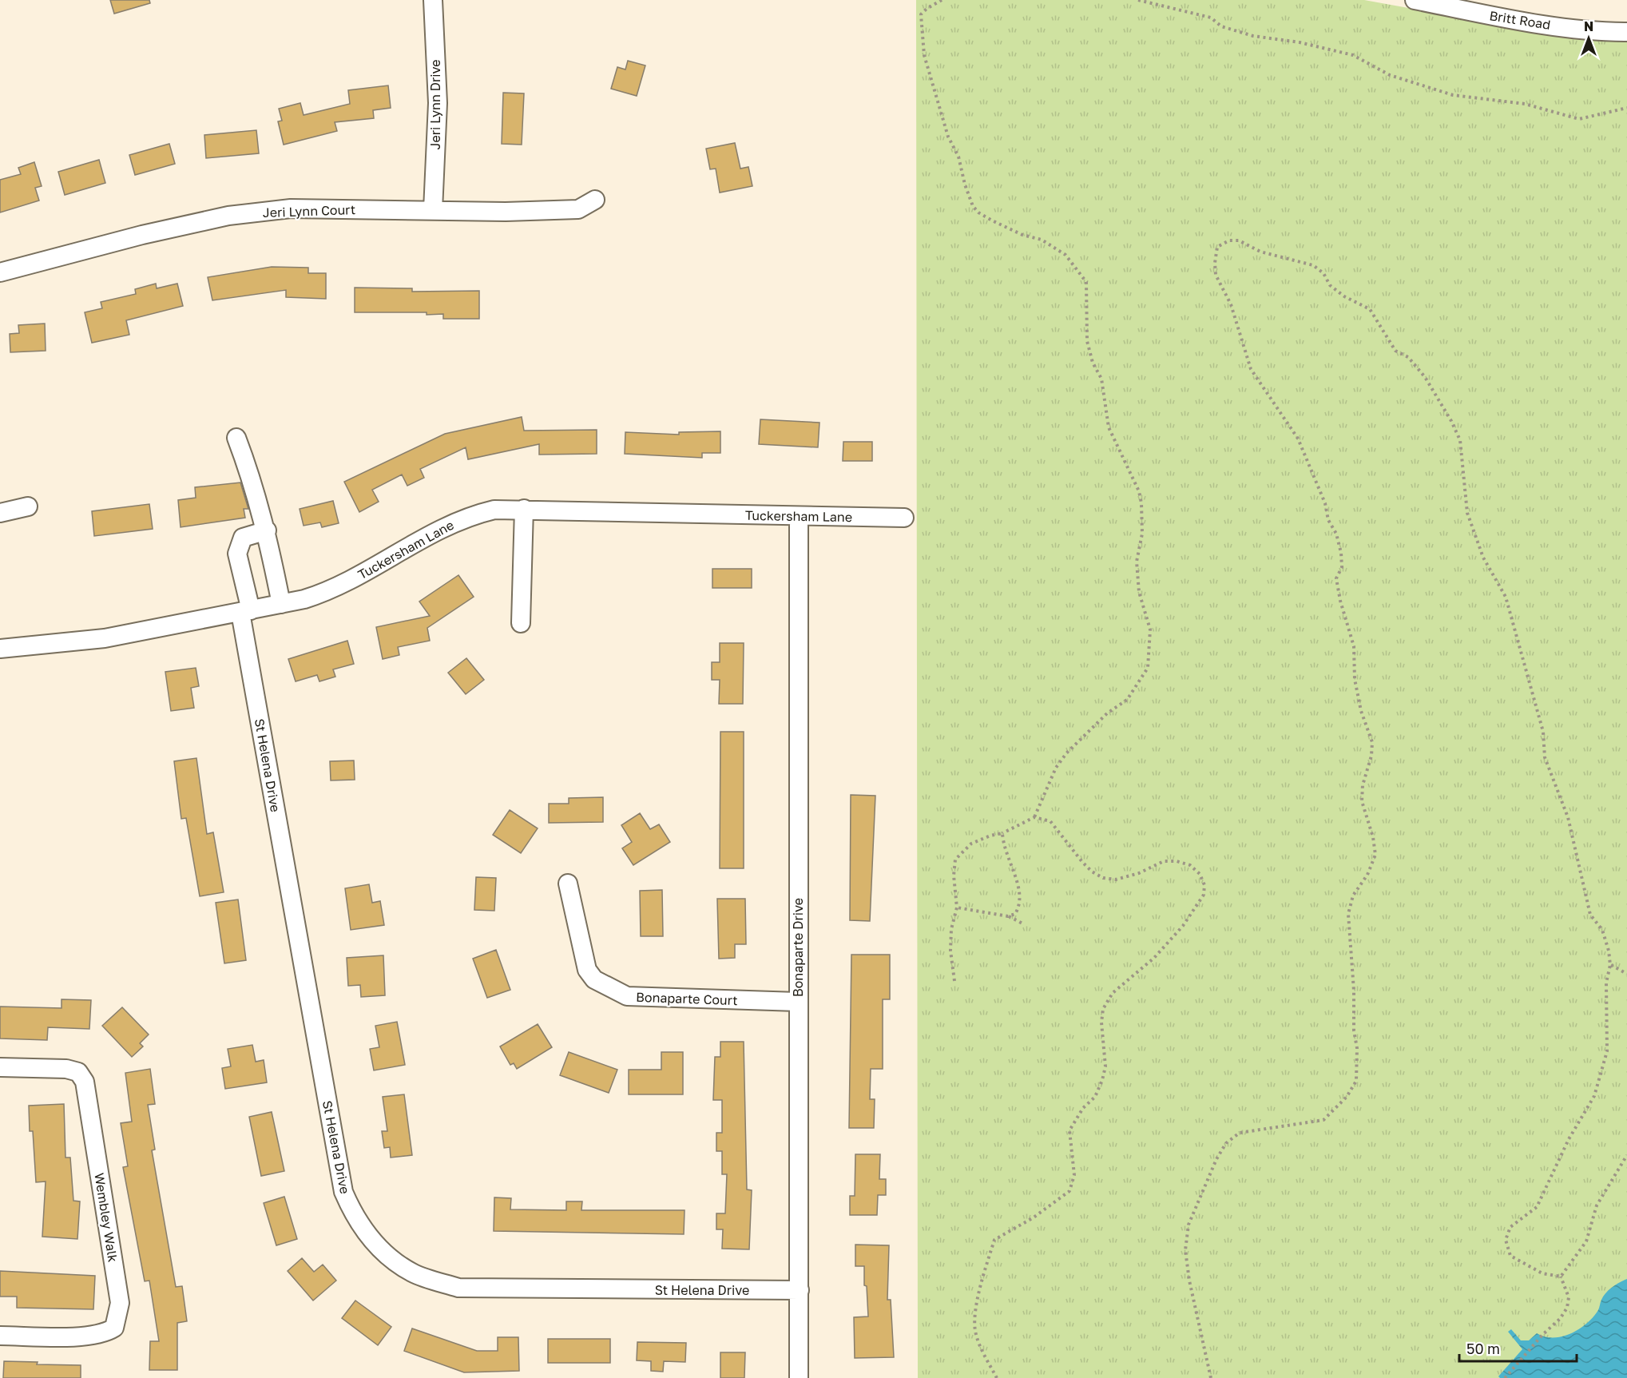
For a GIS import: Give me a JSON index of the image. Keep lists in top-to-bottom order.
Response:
{
  "streets": {
    "street": [
      "Britt Road",
      "Jeri Lynn Drive",
      "Jeri Lynn Court",
      "Tuckersham Lane",
      "St Helena Drive",
      "Bonaparte Drive",
      "Bonaparte Court",
      "Wembley Walk"
    ]
  },
  "crossings": [
    ["Jeri Lynn Drive", "Jeri Lynn Court"],
    ["Tuckersham Lane", "St Helena Drive"],
    ["Tuckersham Lane", "Bonaparte Drive"],
    ["St Helena Drive", "Bonaparte Drive"],
    ["Bonaparte Drive", "Bonaparte Court"]
  ],
  "scale_bar": "50 m",
  "north": "top"
}
